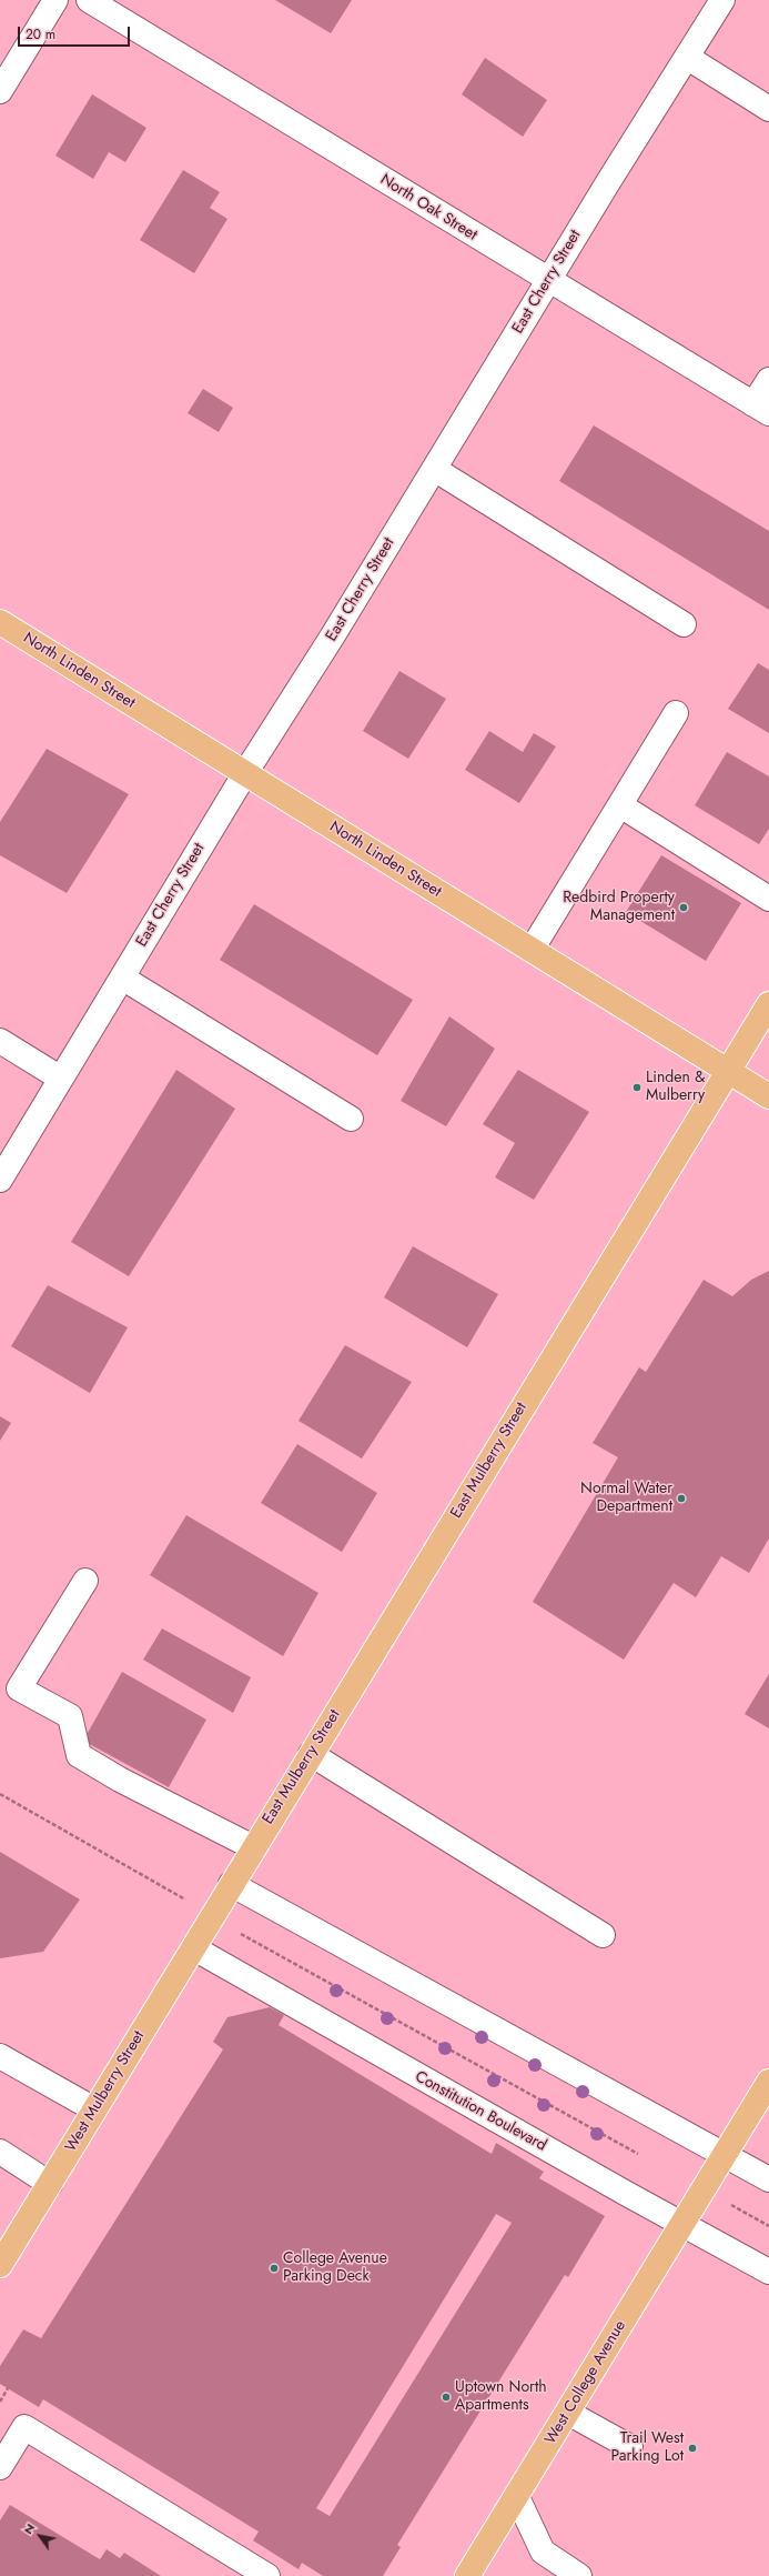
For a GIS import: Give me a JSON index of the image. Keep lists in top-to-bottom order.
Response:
{
  "streets": {
    "main road": [
      "North Linden Street",
      "East Mulberry Street",
      "West Mulberry Street",
      "West College Avenue"
    ],
    "street": ["North Oak Street", "East Cherry Street", "Constitution Boulevard"]
  },
  "crossings": [
    ["North Oak Street", "East Cherry Street"],
    ["East Cherry Street", "North Linden Street"],
    ["North Linden Street", "East Mulberry Street"],
    ["East Mulberry Street", "West Mulberry Street"],
    ["West Mulberry Street", "Constitution Boulevard"],
    ["Constitution Boulevard", "West College Avenue"]
  ],
  "places": [
    "Redbird Property Management",
    "Linden & Mulberry",
    "Normal Water Department",
    "College Avenue Parking Deck",
    "Uptown North Apartments",
    "Trail West Parking Lot"
  ],
  "scale_bar": "20 m",
  "north": "top left"
}
